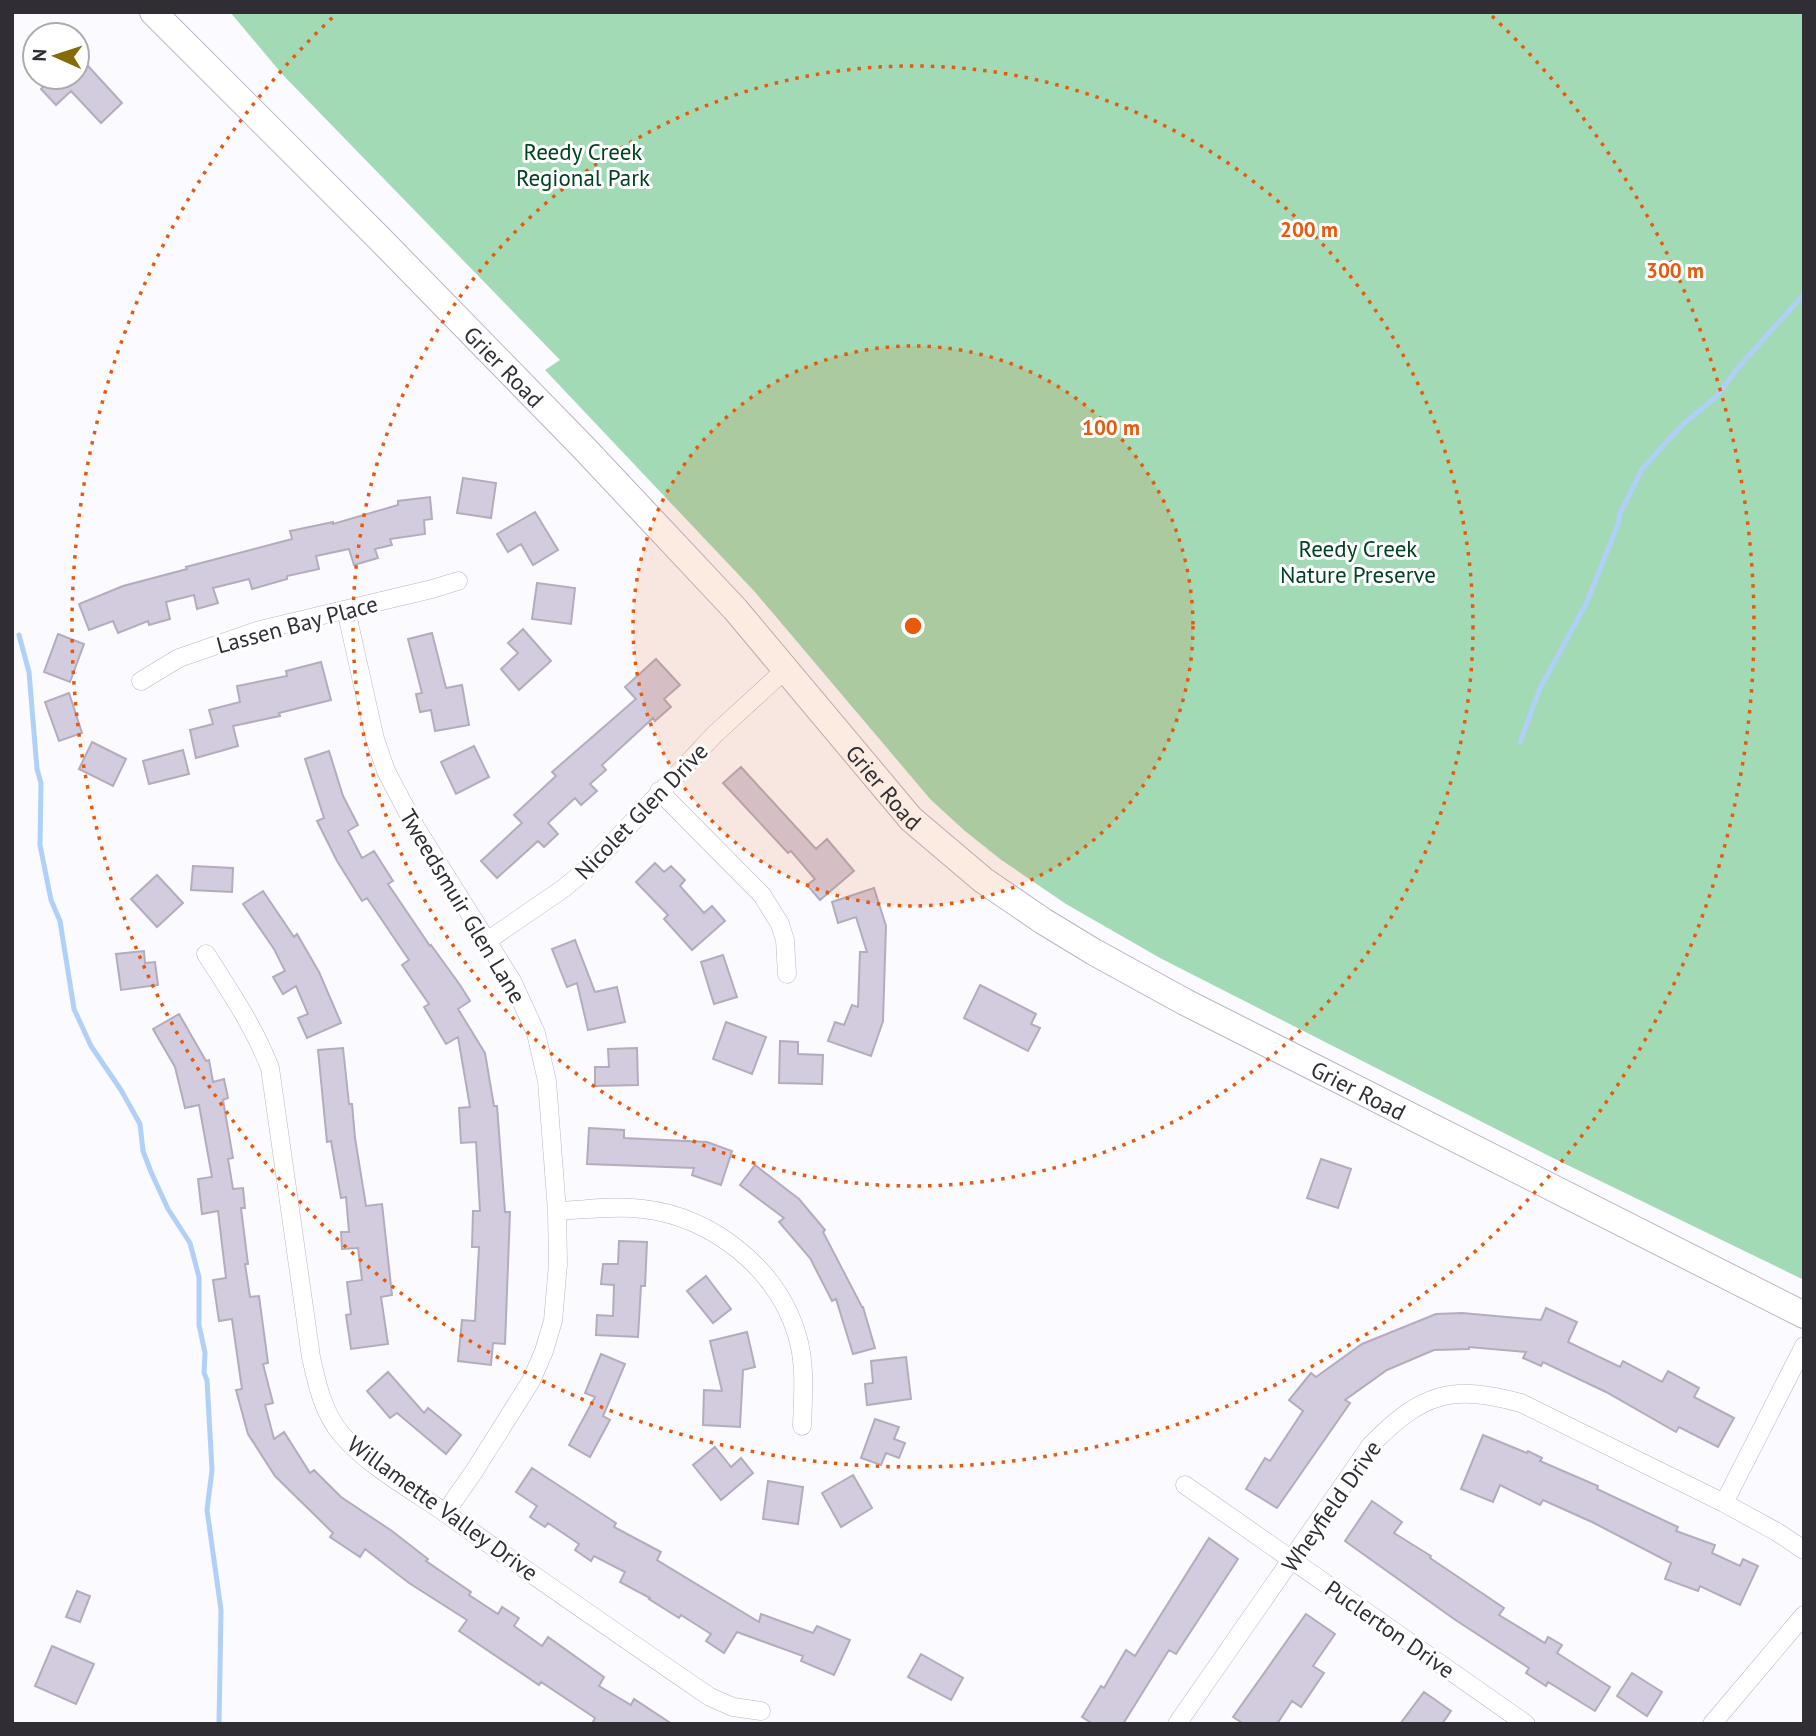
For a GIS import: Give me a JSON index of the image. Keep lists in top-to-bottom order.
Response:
{
  "streets": {
    "street": [
      "Grier Road",
      "Lassen Bay Place",
      "Nicolet Glen Drive",
      "Tweedsmuir Glen Lane",
      "Wheyfield Drive",
      "Willamette Valley Drive",
      "Puclerton Drive"
    ]
  },
  "crossings": [
    ["Grier Road", "Nicolet Glen Drive"],
    ["Lassen Bay Place", "Tweedsmuir Glen Lane"],
    ["Nicolet Glen Drive", "Tweedsmuir Glen Lane"],
    ["Tweedsmuir Glen Lane", "Willamette Valley Drive"],
    ["Wheyfield Drive", "Puclerton Drive"]
  ],
  "parks": ["Reedy Creek Regional Park", "Reedy Creek Nature Preserve"],
  "north": "left",
  "rings": ["200 m", "300 m", "100 m"]
}
